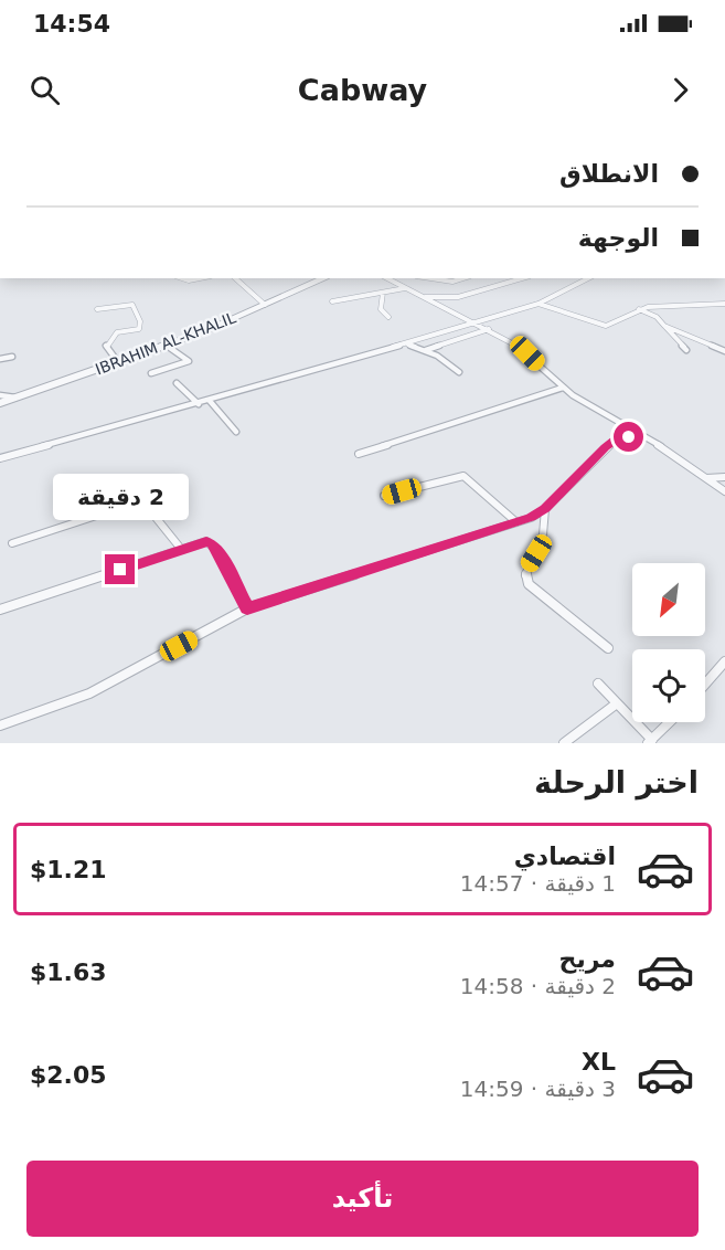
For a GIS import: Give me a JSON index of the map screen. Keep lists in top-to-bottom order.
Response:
{
  "streets": {
    "street": ["IBRAHIM AL-KHALIL"]
  },
  "north": "bottom left",
  "page": {
    "status": "14:54",
    "header": "Cabway",
    "banner": ["الانطلاق", "الوجهة"],
    "bubble": "2 دقيقة",
    "heading": "اختر الرحلة",
    "list": [
      {
        "name": "اقتصادي",
        "note": "1 دقيقة · 14:57",
        "value": "$1.21"
      },
      {
        "name": "مريح",
        "note": "2 دقيقة · 14:58",
        "value": "$1.63"
      },
      {
        "name": "XL",
        "note": "3 دقيقة · 14:59",
        "value": "$2.05"
      }
    ],
    "buttons": "تأكيد"
  }
}
